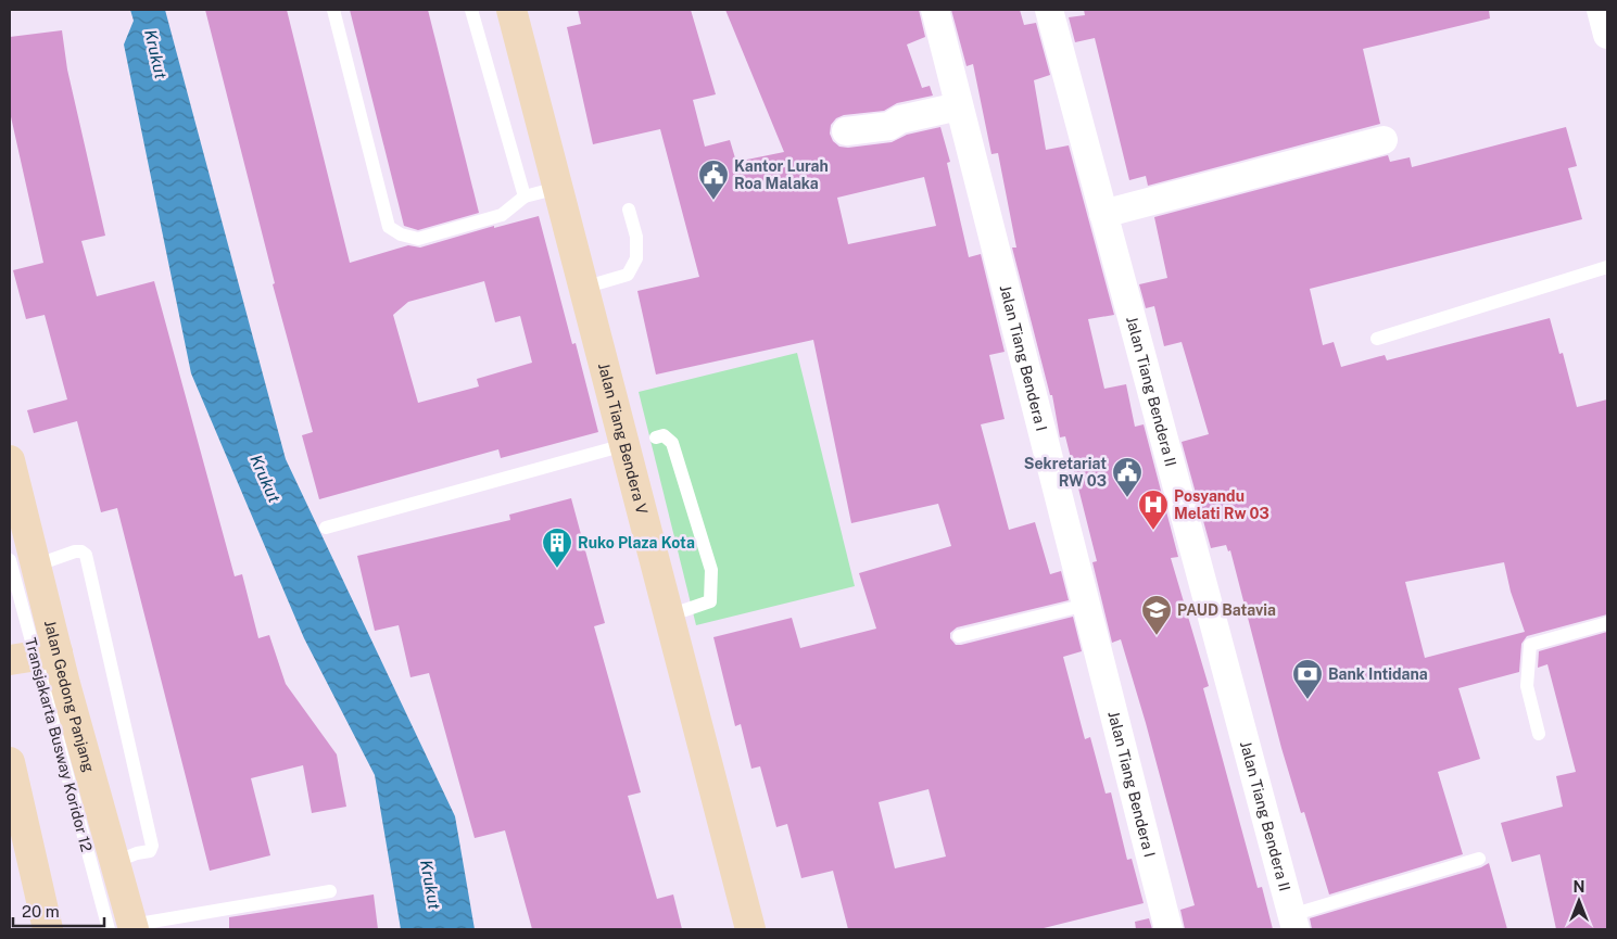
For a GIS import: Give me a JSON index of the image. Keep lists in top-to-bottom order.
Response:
{
  "streets": {
    "street": [
      "Jalan Tiang Bendera I",
      "Jalan Tiang Bendera II",
      "Jalan Tiang Bendera V",
      "Jalan Gedong Panjang"
    ],
    "lane": ["Transjakarta Busway Koridor 12"]
  },
  "crossings": [
    ["Jalan Gedong Panjang", "Transjakarta Busway Koridor 12"]
  ],
  "water": ["Krukut"],
  "places": {
    "public building": ["Kantor Lurah Roa Malaka", "Sekretariat RW 03"],
    "hospital": ["Posyandu Melati Rw 03"],
    "building": ["Ruko Plaza Kota"],
    "school or university": ["PAUD Batavia"],
    "bank": ["Bank Intidana"]
  },
  "scale_bar": "20 m",
  "north": "top"
}
